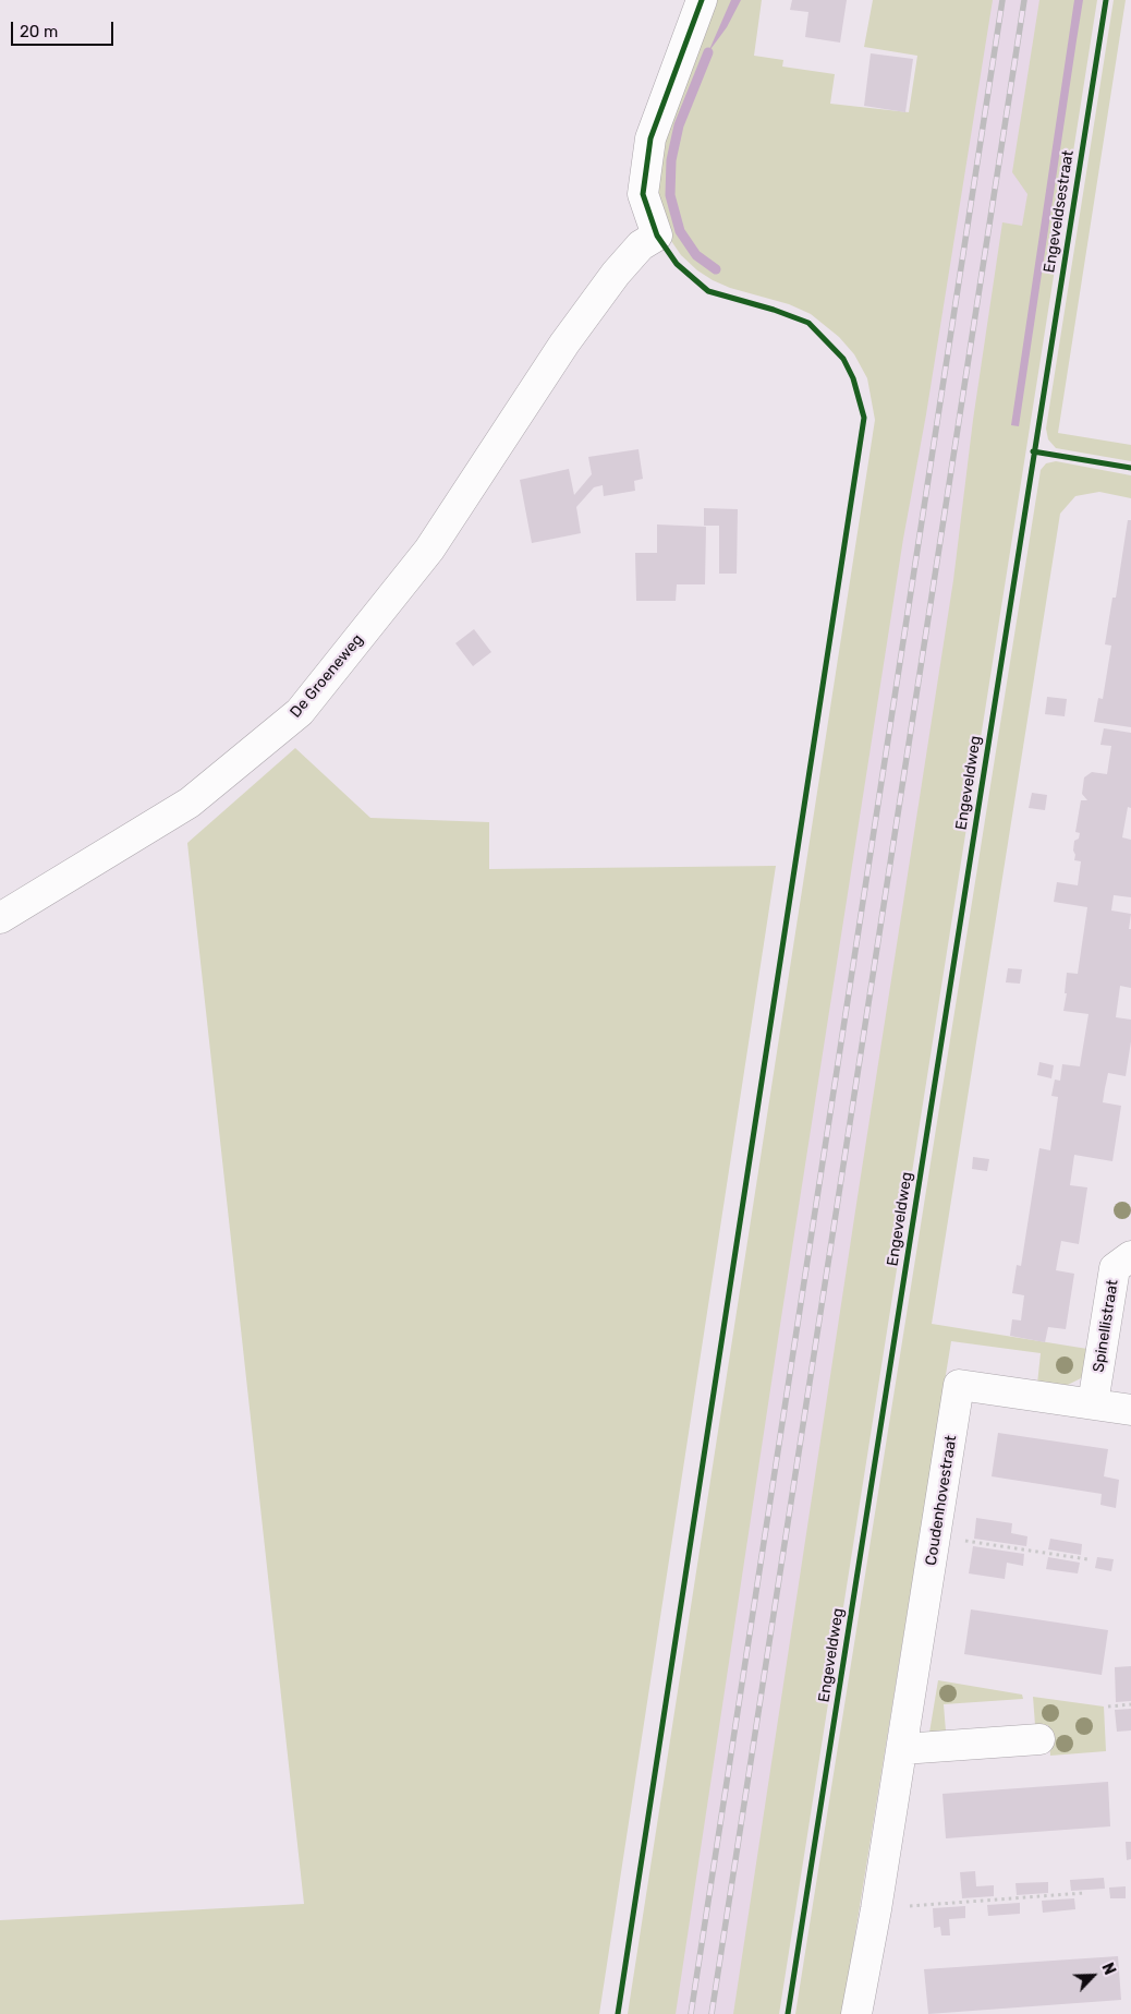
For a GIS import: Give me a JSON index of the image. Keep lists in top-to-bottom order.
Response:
{
  "streets": {
    "street": ["De Groeneweg", "Spinellistraat", "Coudenhovestraat"],
    "cycle path": ["Engeveldsestraat"]
  },
  "crossings": [
    ["Spinellistraat", "Coudenhovestraat"]
  ],
  "scale_bar": "20 m",
  "north": "top right"
}
